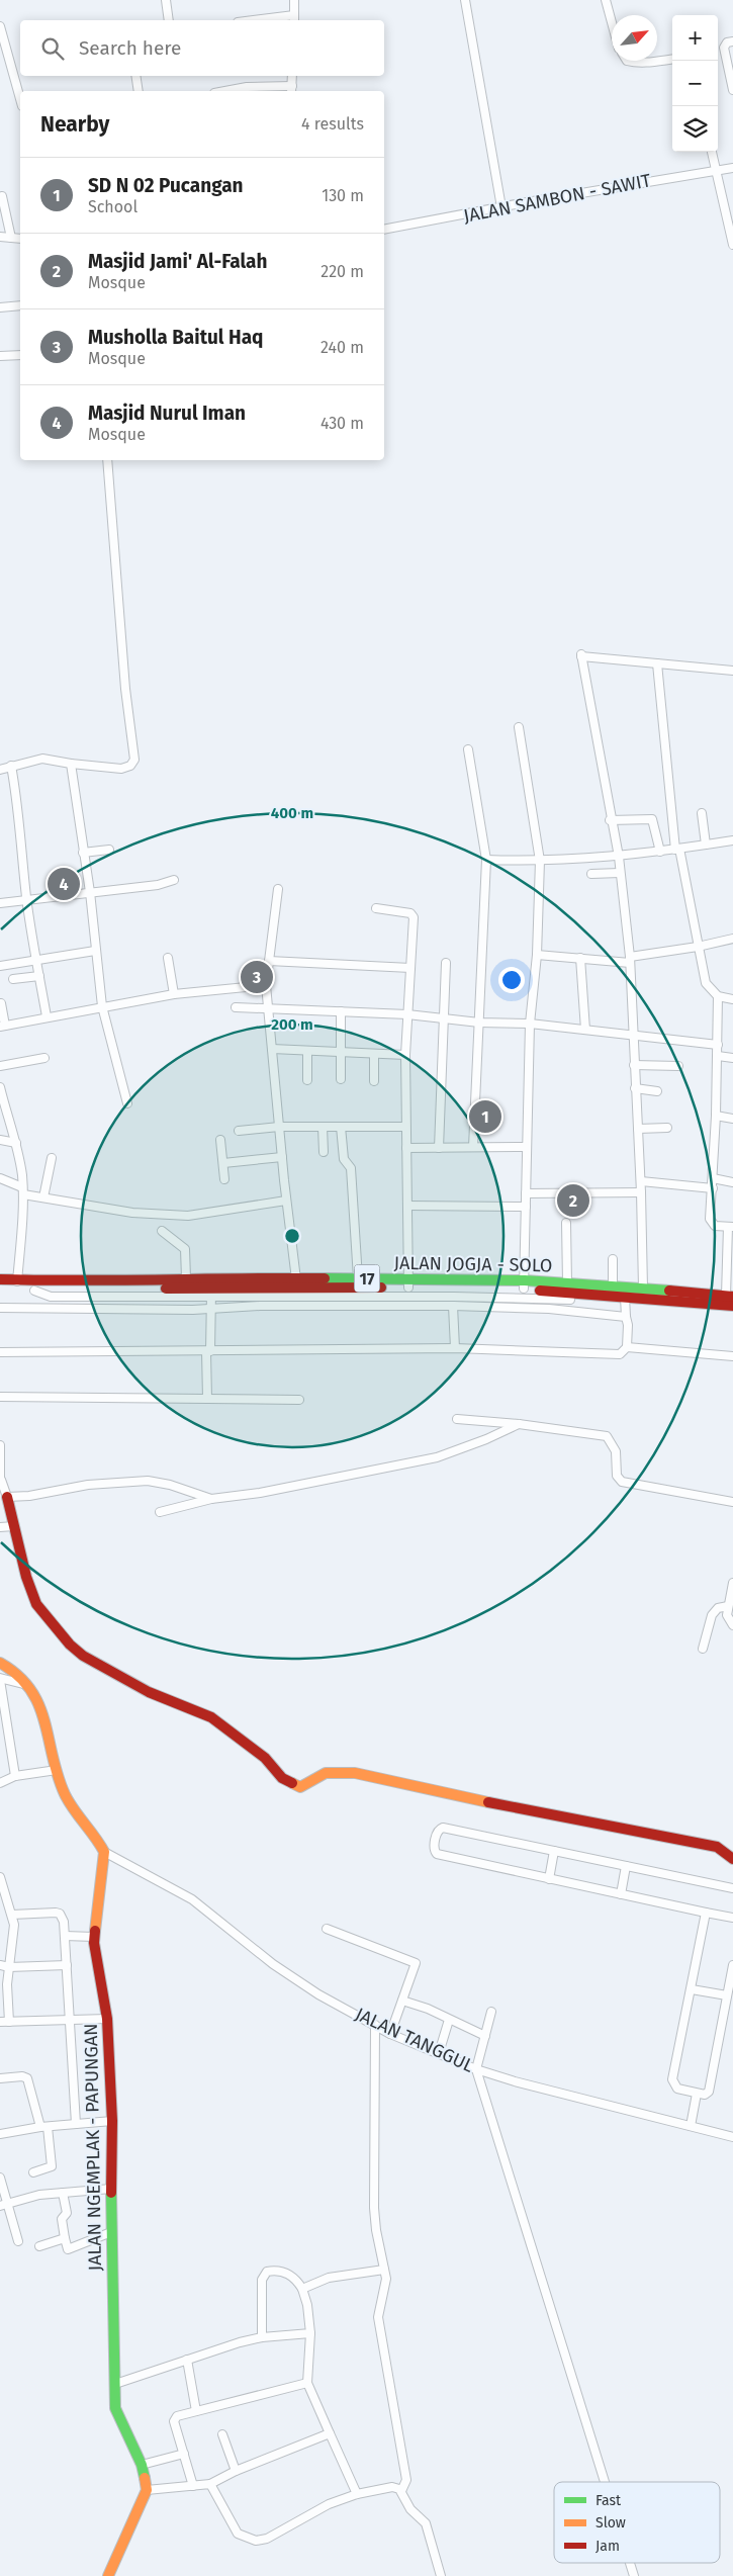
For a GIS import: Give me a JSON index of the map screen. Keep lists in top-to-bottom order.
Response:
{
  "streets": {
    "main road": ["JALAN JOGJA - SOLO", "17", "JALAN NGEMPLAK - PAPUNGAN"],
    "street": ["JALAN SAMBON - SAWIT", "JALAN TANGGUL"]
  },
  "crossings": [
    ["JALAN TANGGUL", "JALAN NGEMPLAK - PAPUNGAN"]
  ],
  "legend": ["Fast", "Slow", "Jam"],
  "north": "top right",
  "page": {
    "map_buttons": ["+", "−"],
    "search": "Search here",
    "heading": ["Nearby", "4 results"],
    "list": [
      {
        "mark": "1",
        "name": "SD N 02 Pucangan",
        "note": "School",
        "value": "130 m"
      },
      {
        "mark": "2",
        "name": "Masjid Jami' Al-Falah",
        "note": "Mosque",
        "value": "220 m"
      },
      {
        "mark": "3",
        "name": "Musholla Baitul Haq",
        "note": "Mosque",
        "value": "240 m"
      },
      {
        "mark": "4",
        "name": "Masjid Nurul Iman",
        "note": "Mosque",
        "value": "430 m"
      }
    ],
    "pins": [
      "4",
      "3",
      "1",
      "2"
    ]
  },
  "rings": ["400 m", "200 m"]
}
